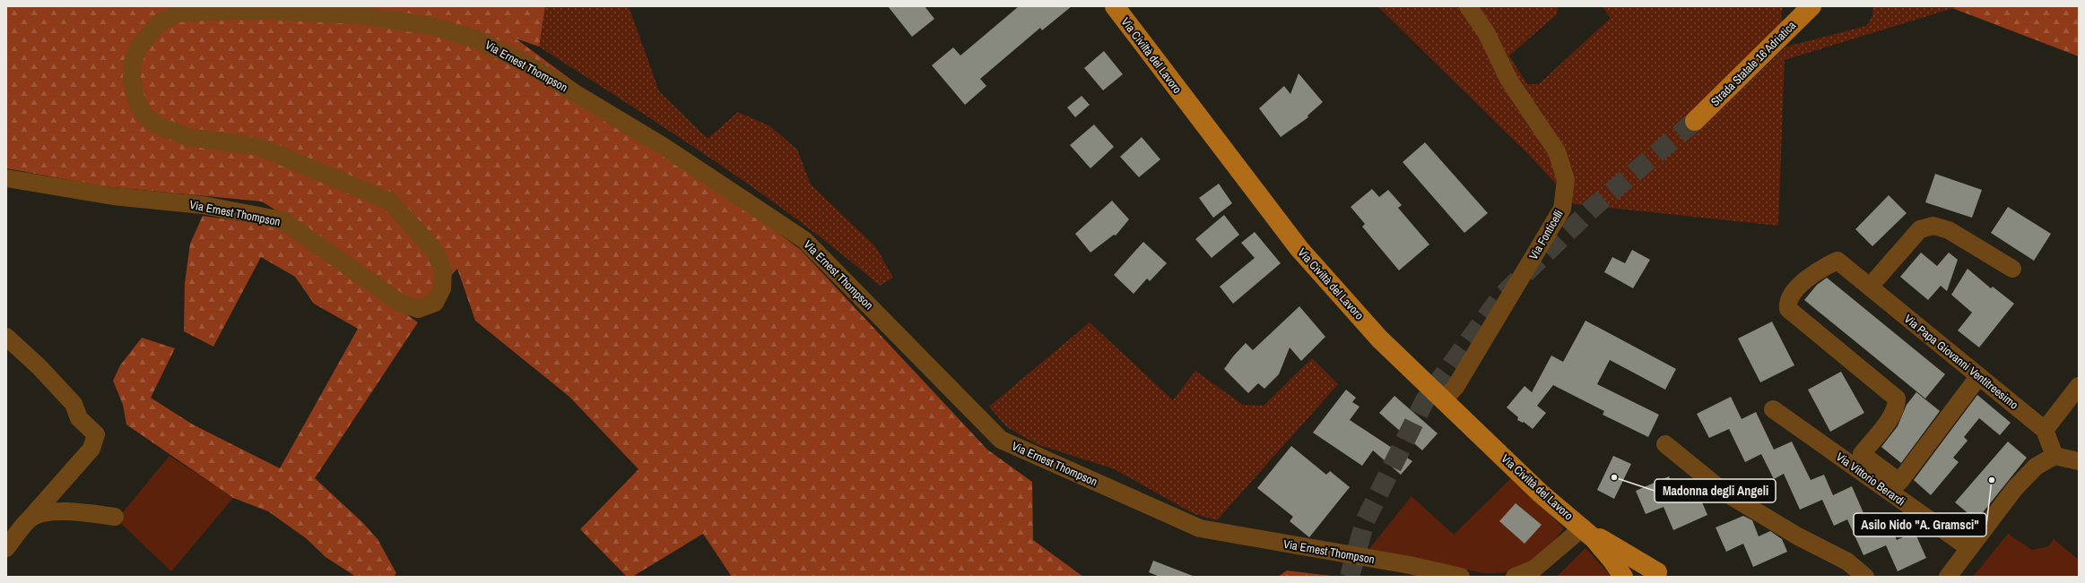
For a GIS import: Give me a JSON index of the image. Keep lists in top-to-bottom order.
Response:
{
  "streets": {
    "main road": ["Via Civiltà del Lavoro", "Strada Statale 16 Adriatica"],
    "street": [
      "Via Ernest Thompson",
      "Via Fonticelli",
      "Via Papa Giovanni Ventitreesimo",
      "Via Vittorio Berardi"
    ]
  },
  "crossings": [
    ["Via Civiltà del Lavoro", "Via Fonticelli"]
  ],
  "places": ["Madonna degli Angeli", "Asilo Nido \"A. Gramsci\""]
}
